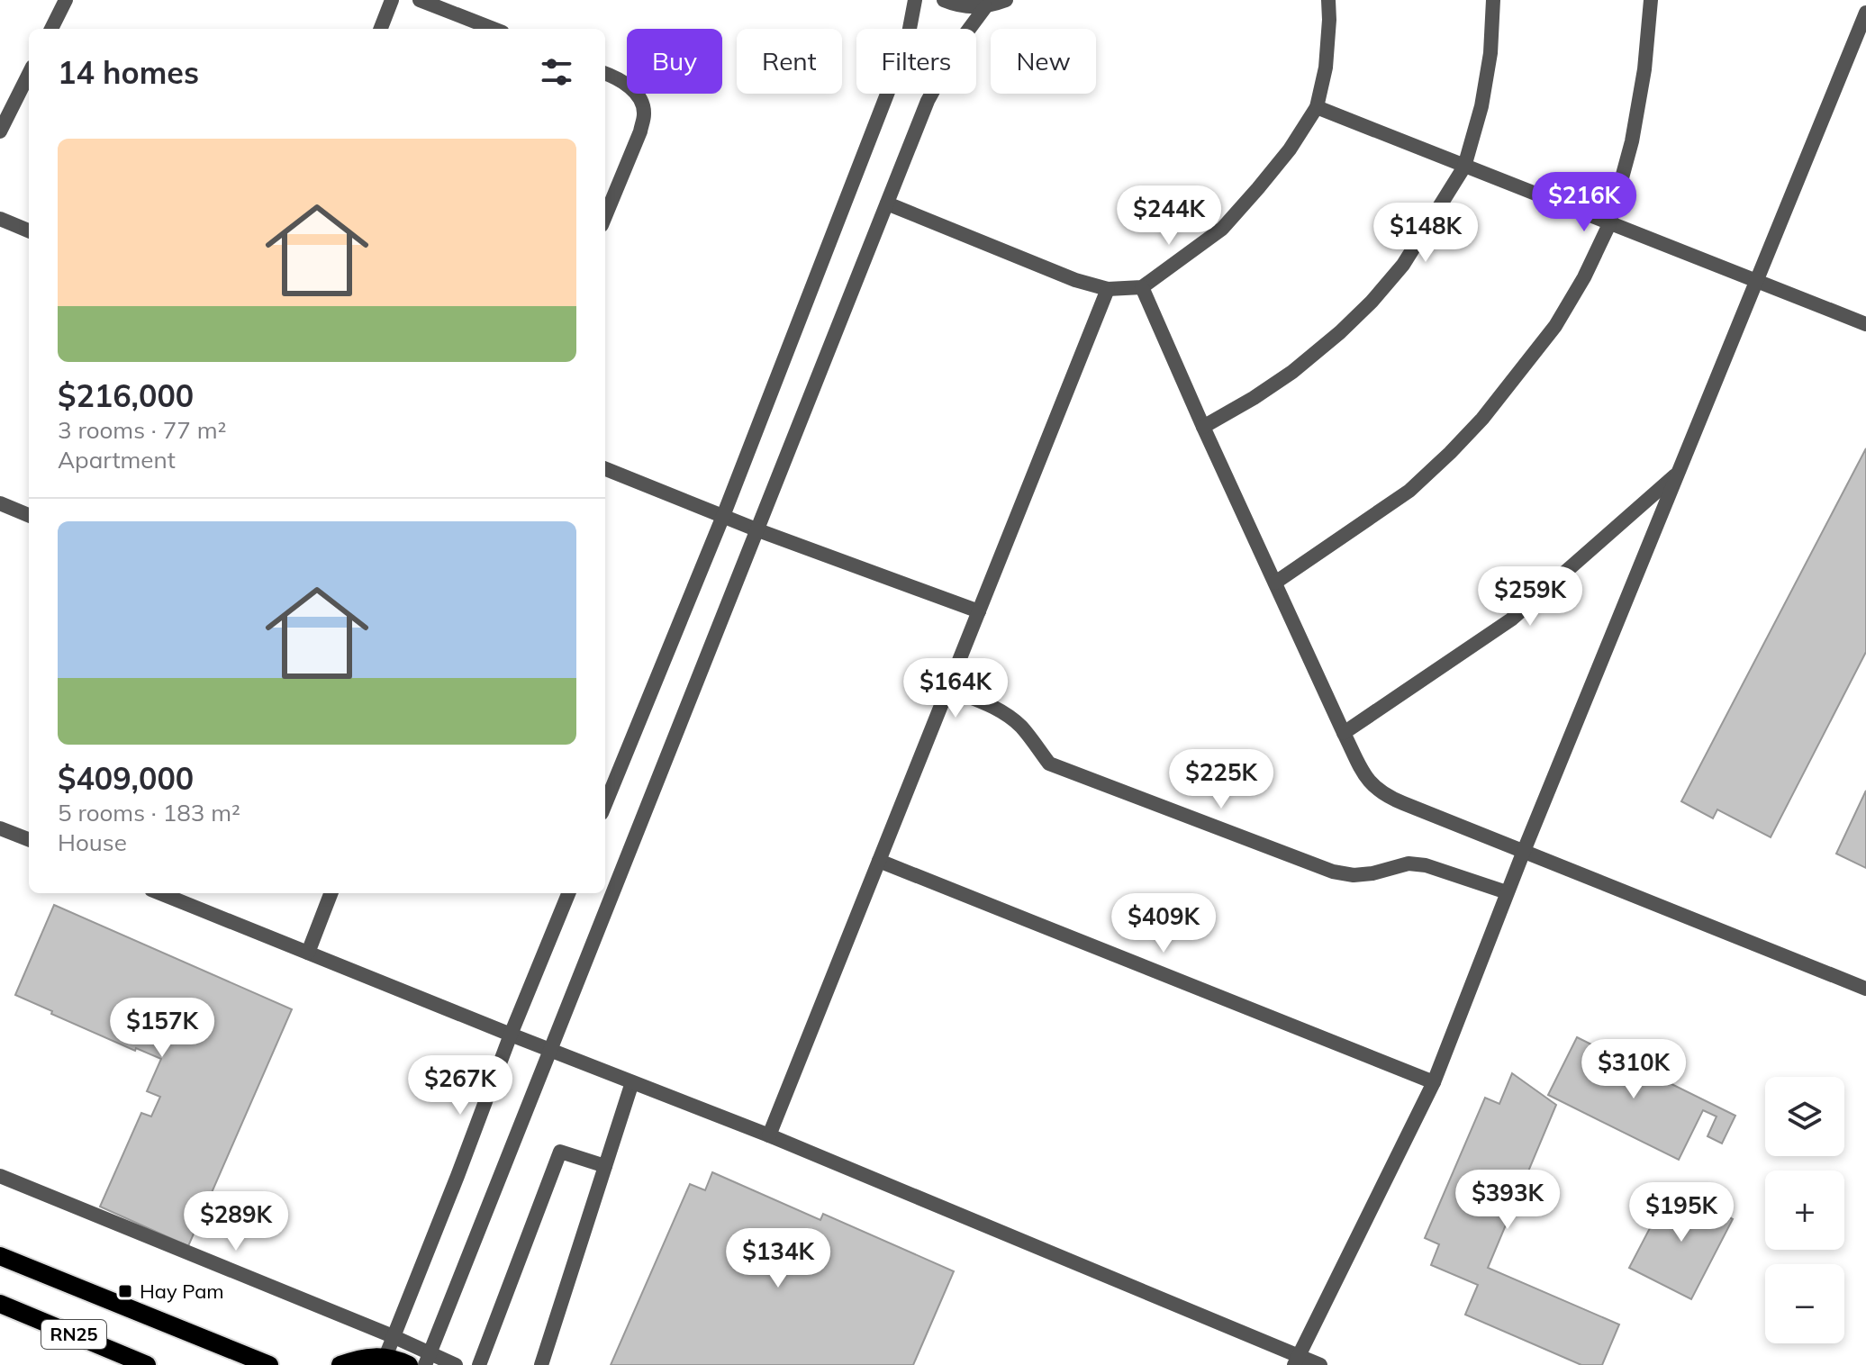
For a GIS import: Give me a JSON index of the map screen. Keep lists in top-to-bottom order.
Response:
{
  "streets": {
    "main road": ["RN25"]
  },
  "places": {
    "transit": ["Hay Pam"]
  },
  "page": {
    "chip": [
      "Buy",
      "Rent",
      "Filters",
      "New"
    ],
    "heading": "14 homes",
    "list": [
      {
        "name": "$216,000",
        "note": "3 rooms · 77 m² · Apartment"
      },
      {
        "name": "$409,000",
        "note": "5 rooms · 183 m² · House"
      }
    ],
    "price": [
      "$216K",
      "$244K",
      "$148K",
      "$259K",
      "$164K",
      "$225K",
      "$409K",
      "$157K",
      "$310K",
      "$267K",
      "$393K",
      "$195K",
      "$289K",
      "$134K"
    ],
    "map_buttons": ["+", "−"]
  }
}
